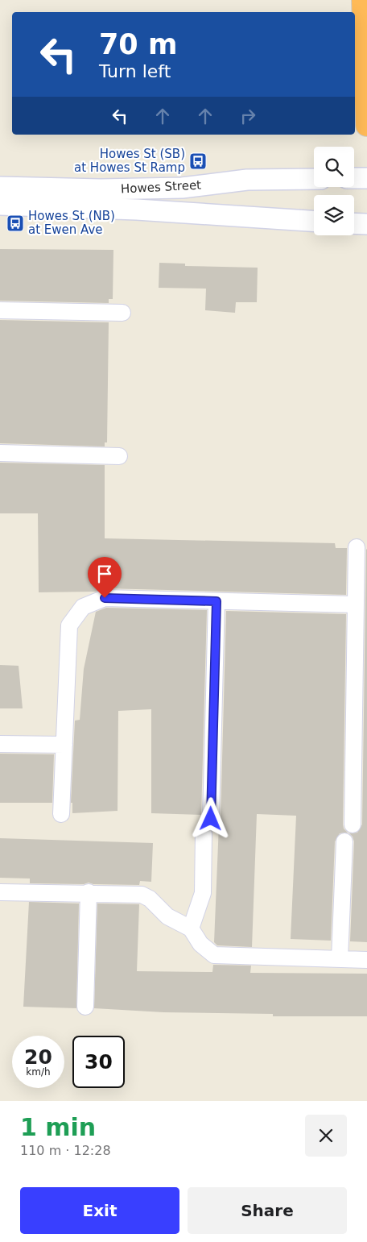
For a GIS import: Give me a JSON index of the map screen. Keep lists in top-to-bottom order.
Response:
{
  "streets": {
    "street": ["Howes Street"]
  },
  "places": {
    "bus stop": ["Howes St (SB) at Howes St Ramp", "Howes St (NB) at Ewen Ave"]
  },
  "page": {
    "turn": ["70 m", "Turn left"],
    "speed": "20 km/h",
    "limit": "30",
    "heading": ["1 min", "110 m · 12:28"],
    "buttons": ["Exit", "Share"]
  }
}
